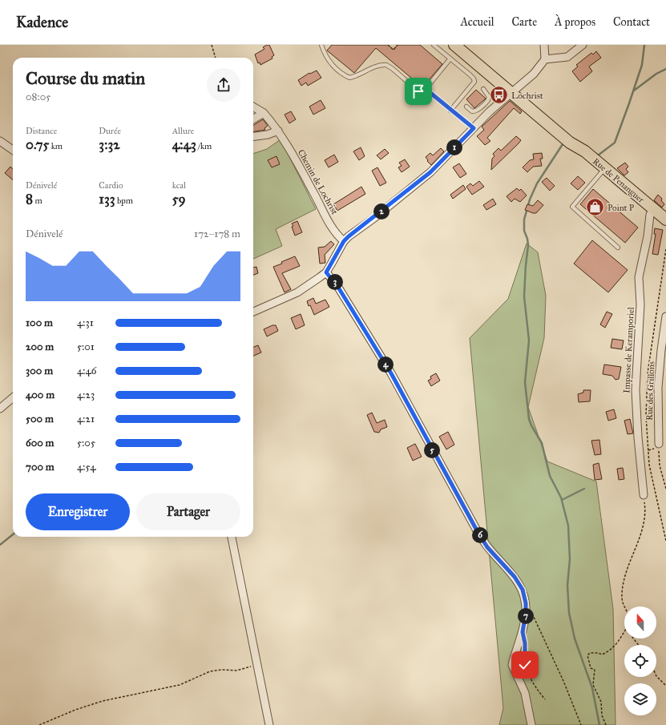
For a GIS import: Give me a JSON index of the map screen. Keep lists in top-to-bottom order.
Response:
{
  "streets": {
    "main road": ["Rue de Penanguer"],
    "street": ["Chemin de Lochrist", "Impasse de Keramporiel", "Rue des Grillons"]
  },
  "crossings": [
    ["Rue de Penanguer", "Impasse de Keramporiel"]
  ],
  "places": {
    "bus stop": ["Lochrist"],
    "shop": ["Point P"]
  },
  "north": "top",
  "page": {
    "header": "Kadence",
    "nav": [
      "Accueil",
      "Carte",
      "À propos",
      "Contact"
    ],
    "heading": ["Course du matin", "08:05"],
    "stats": [
      ["Distance", "0.75 km"],
      ["Durée", "3:32"],
      ["Allure", "4:43 /km"],
      ["Dénivelé", "8 m"],
      ["Cardio", "133 bpm"],
      ["kcal", "59"]
    ],
    "pins": [
      "1",
      "2",
      "3",
      "4",
      "5",
      "6",
      "7"
    ],
    "chart": ["Dénivelé", "172–178 m"],
    "list": [
      {
        "name": "100 m",
        "note": "4:31"
      },
      {
        "name": "200 m",
        "note": "5:01"
      },
      {
        "name": "300 m",
        "note": "4:46"
      },
      {
        "name": "400 m",
        "note": "4:23"
      },
      {
        "name": "500 m",
        "note": "4:21"
      },
      {
        "name": "600 m",
        "note": "5:05"
      },
      {
        "name": "700 m",
        "note": "4:54"
      }
    ],
    "buttons": ["Enregistrer", "Partager"]
  }
}
